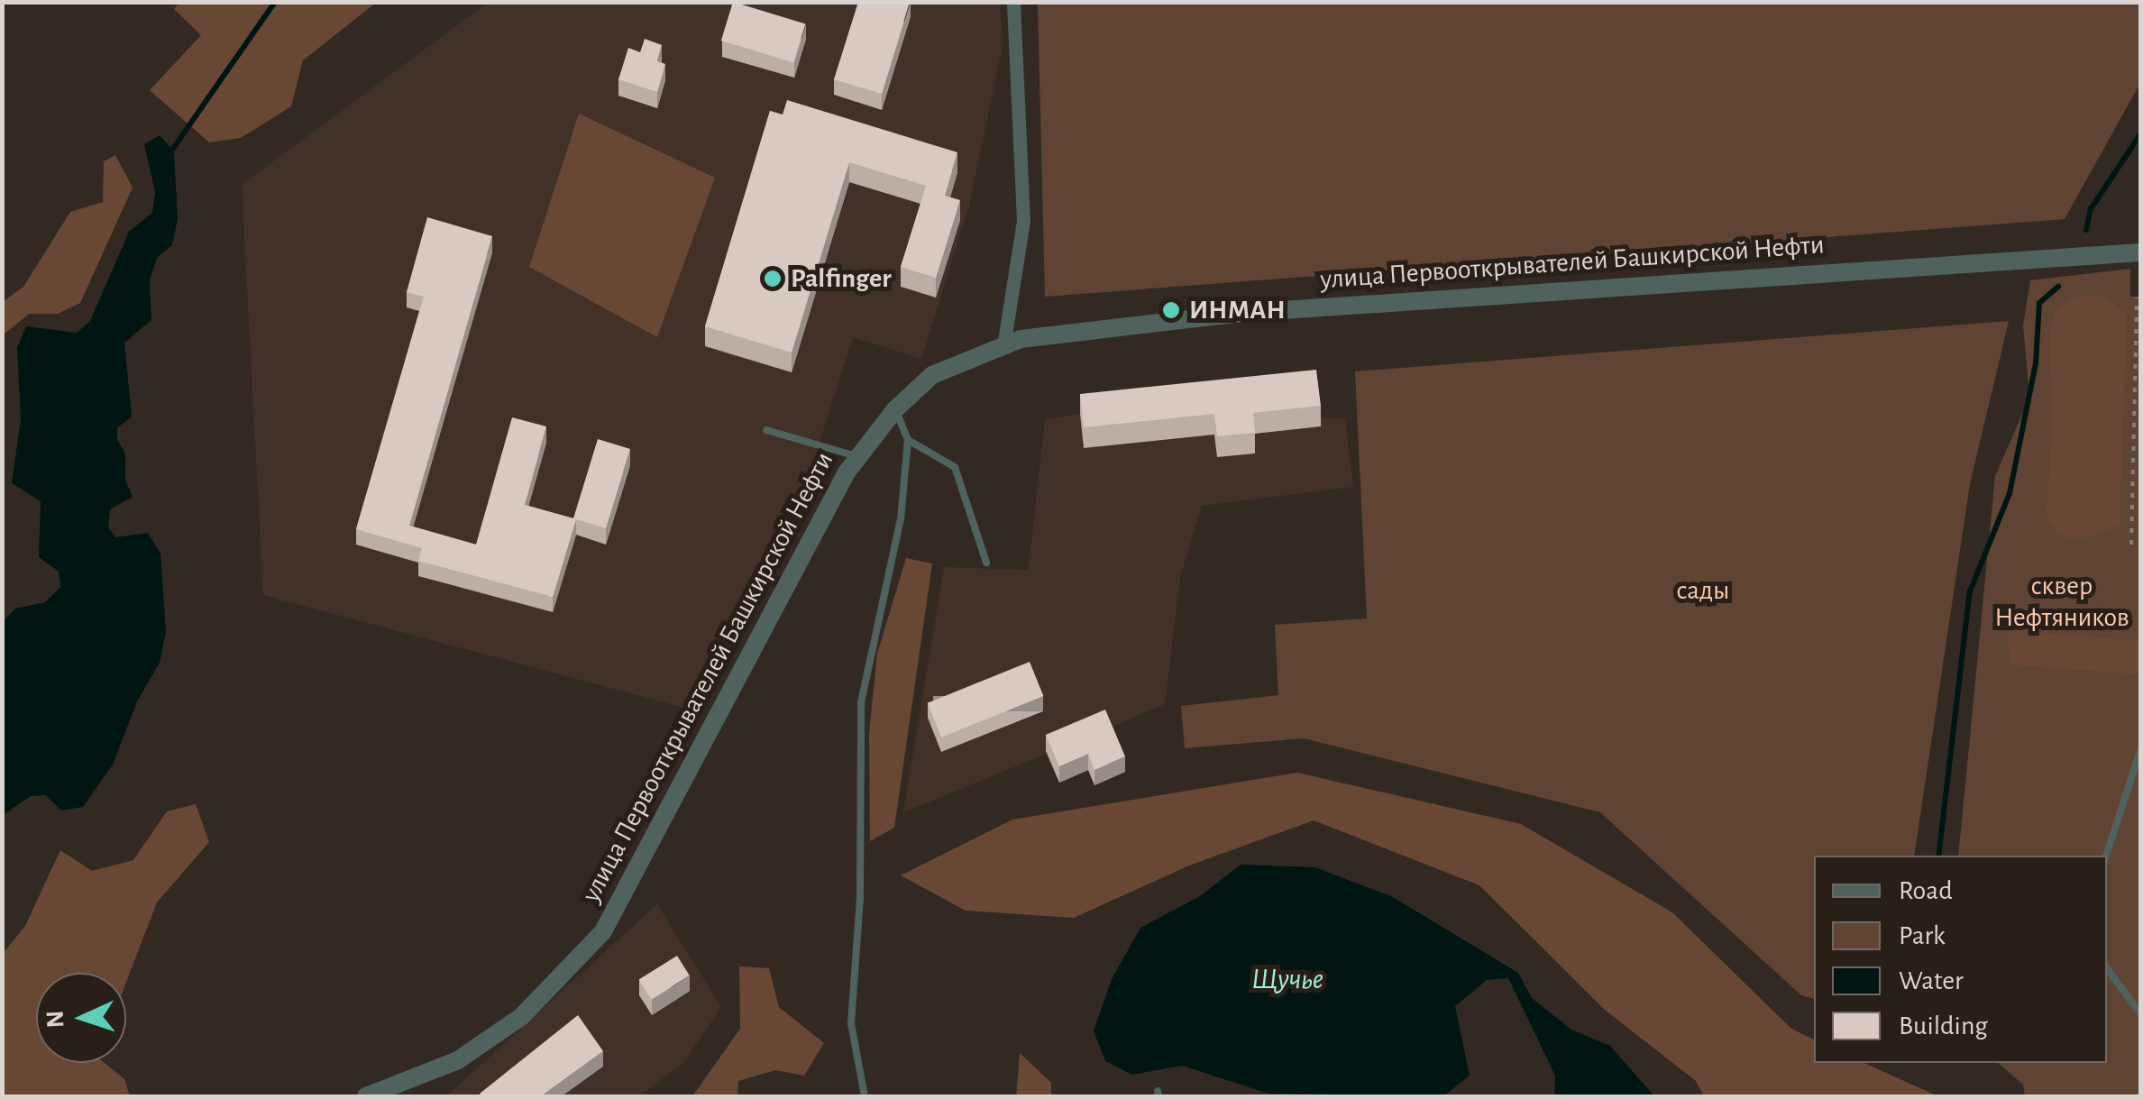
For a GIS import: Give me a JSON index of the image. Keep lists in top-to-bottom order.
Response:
{
  "streets": {
    "street": ["улица Первооткрывателей Башкирской Нефти"]
  },
  "water": ["Щучье"],
  "parks": ["сквер Нефтяников", "сады"],
  "places": ["Palfinger", "ИНМАН"],
  "legend": [
    "Road",
    "Park",
    "Water",
    "Building"
  ],
  "north": "left"
}
